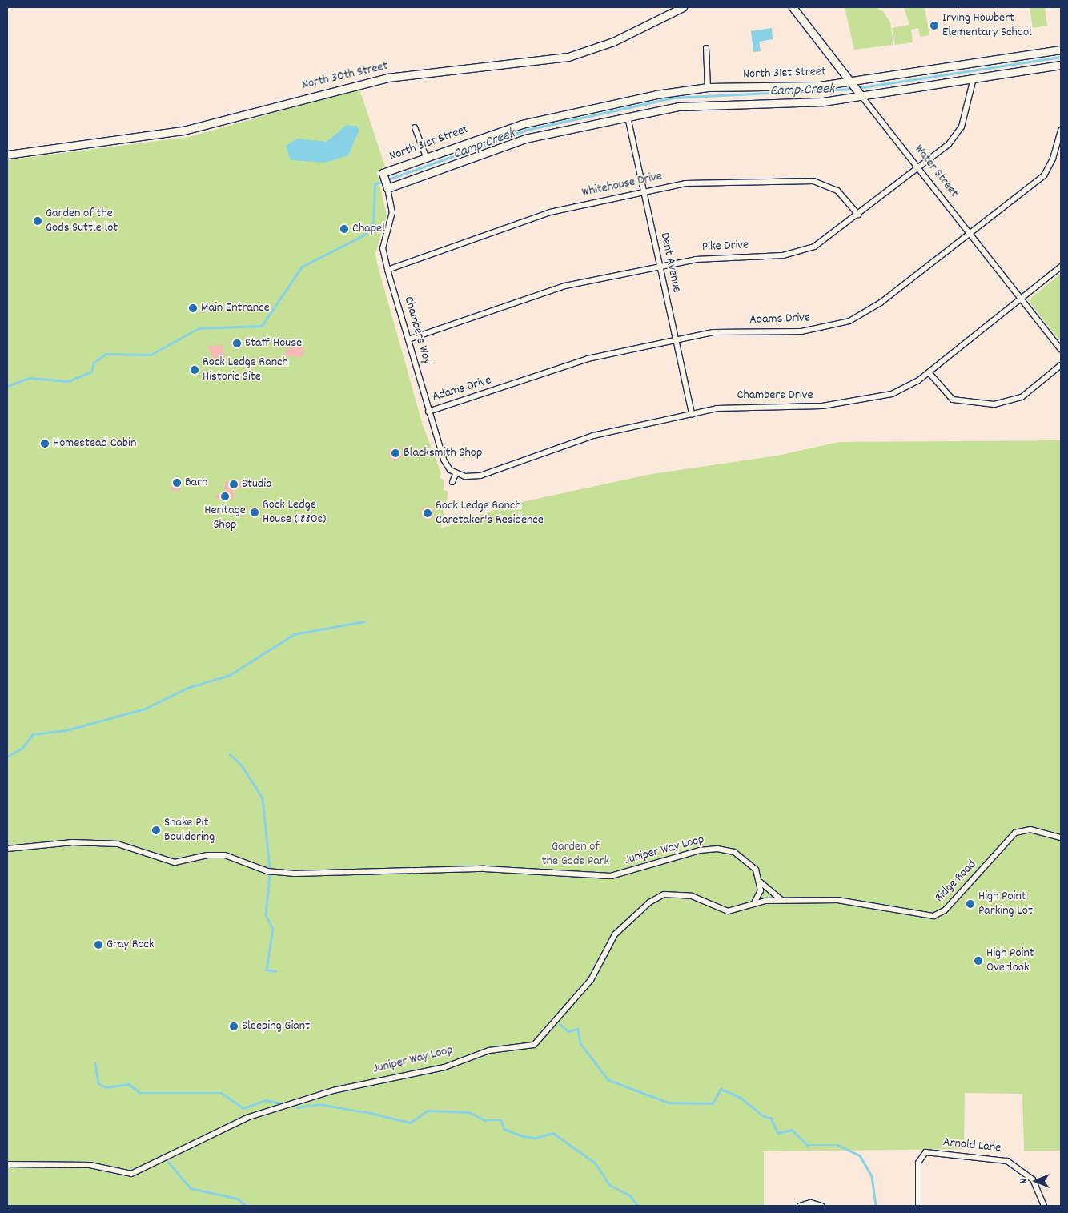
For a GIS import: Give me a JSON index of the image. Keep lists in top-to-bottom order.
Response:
{
  "streets": {
    "main road": ["North 31st Street", "North 30th Street", "Water Street"],
    "street": [
      "Whitehouse Drive",
      "Pike Drive",
      "Dent Avenue",
      "Adams Drive",
      "Chambers Way",
      "Chambers Drive",
      "Juniper Way Loop",
      "Ridge Road",
      "Arnold Lane"
    ]
  },
  "crossings": [
    ["North 31st Street", "Water Street"],
    ["North 31st Street", "Chambers Way"],
    ["Water Street", "Pike Drive"],
    ["Water Street", "Adams Drive"],
    ["Water Street", "Chambers Drive"],
    ["Whitehouse Drive", "Pike Drive"],
    ["Whitehouse Drive", "Dent Avenue"],
    ["Whitehouse Drive", "Chambers Way"],
    ["Pike Drive", "Dent Avenue"],
    ["Pike Drive", "Chambers Way"],
    ["Dent Avenue", "Adams Drive"],
    ["Dent Avenue", "Chambers Drive"],
    ["Adams Drive", "Chambers Way"],
    ["Chambers Way", "Chambers Drive"],
    ["Juniper Way Loop", "Ridge Road"]
  ],
  "water": ["Camp Creek"],
  "parks": ["Garden of the Gods Park"],
  "places": [
    "Irving Howbert Elementary School",
    "Garden of the Gods Suttle lot",
    "Chapel",
    "Main Entrance",
    "Staff House",
    "Rock Ledge Ranch Historic Site",
    "Homestead Cabin",
    "Blacksmith Shop",
    "Barn",
    "Studio",
    "Heritage Shop",
    "Rock Ledge House (1880s)",
    "Rock Ledge Ranch Caretaker's Residence",
    "Snake Pit Bouldering",
    "High Point Parking Lot",
    "Gray Rock",
    "High Point Overlook",
    "Sleeping Giant"
  ],
  "north": "left"
}
